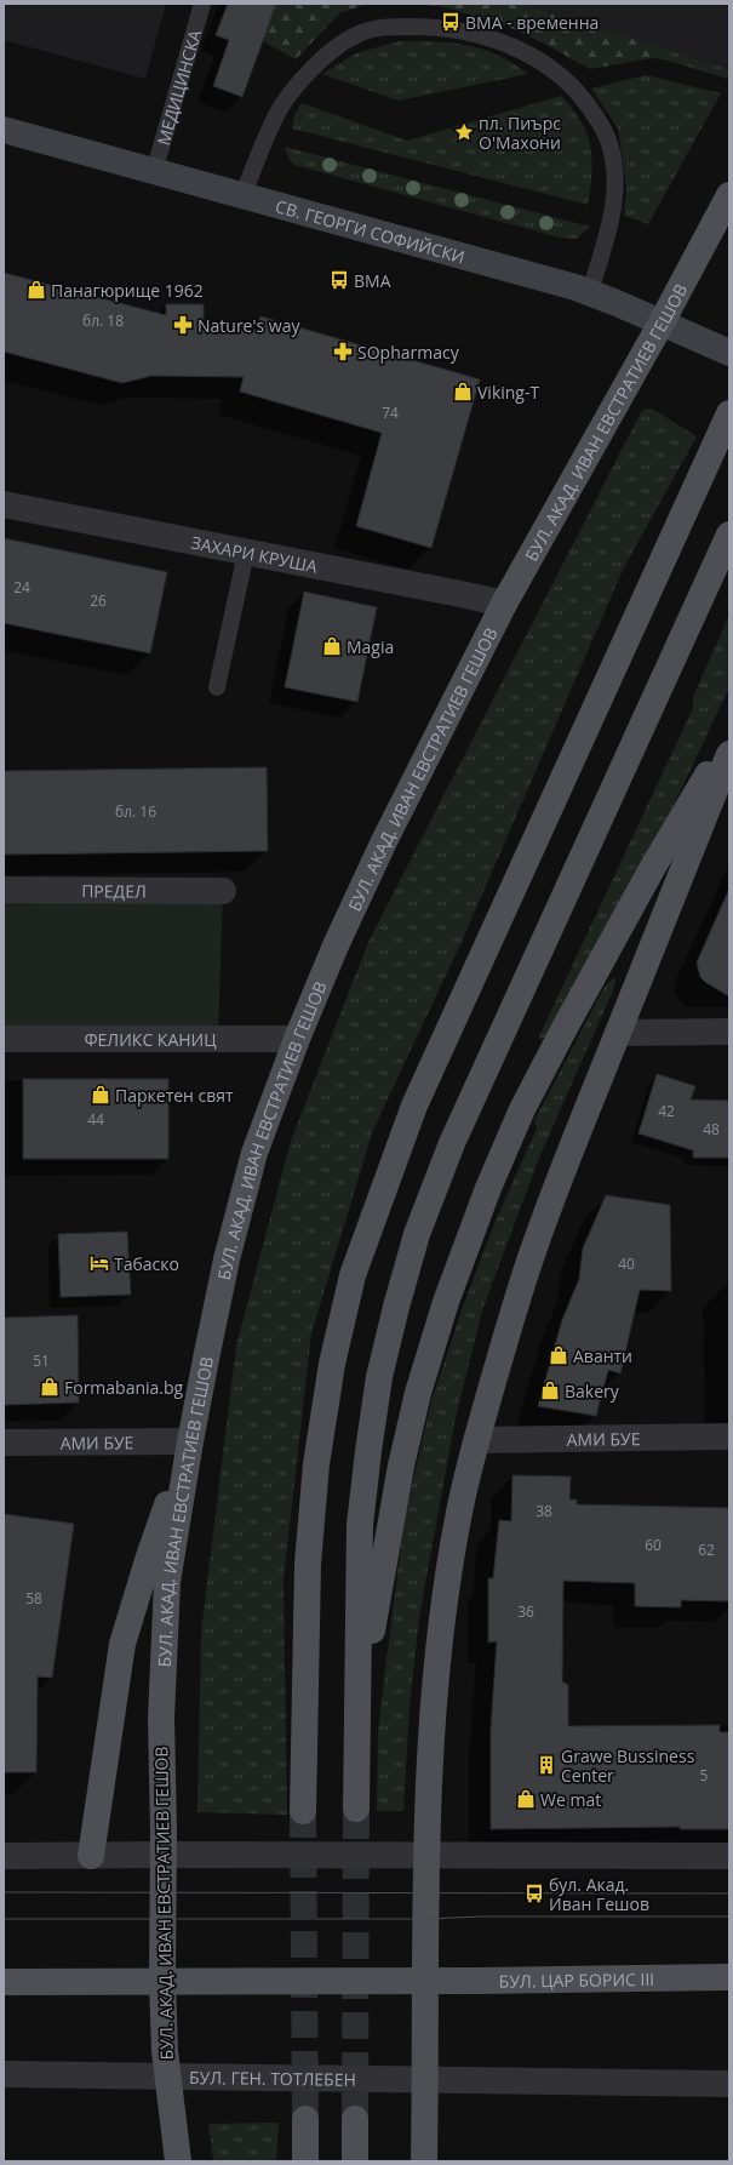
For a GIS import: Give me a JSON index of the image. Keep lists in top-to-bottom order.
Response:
{
  "streets": {
    "main road": ["СВ. ГЕОРГИ СОФИЙСКИ", "БУЛ. АКАД. ИВАН ЕВСТРАТИЕВ ГЕШОВ", "БУЛ. ЦАР БОРИС III"],
    "street": [
      "ЗАХАРИ КРУША",
      "ПРЕДЕЛ",
      "ФЕЛИКС КАНИЦ",
      "АМИ БУЕ",
      "БУЛ. ГЕН. ТОТЛЕБЕН"
    ],
    "lane": ["МЕДИЦИНСКА"]
  },
  "crossings": [
    ["МЕДИЦИНСКА", "СВ. ГЕОРГИ СОФИЙСКИ"],
    ["СВ. ГЕОРГИ СОФИЙСКИ", "БУЛ. АКАД. ИВАН ЕВСТРАТИЕВ ГЕШОВ"],
    ["БУЛ. АКАД. ИВАН ЕВСТРАТИЕВ ГЕШОВ", "ЗАХАРИ КРУША"],
    ["БУЛ. АКАД. ИВАН ЕВСТРАТИЕВ ГЕШОВ", "ФЕЛИКС КАНИЦ"],
    ["БУЛ. АКАД. ИВАН ЕВСТРАТИЕВ ГЕШОВ", "АМИ БУЕ"],
    ["БУЛ. АКАД. ИВАН ЕВСТРАТИЕВ ГЕШОВ", "БУЛ. ГЕН. ТОТЛЕБЕН"]
  ],
  "places": {
    "bus stop": ["ВМА - временна", "ВМА", "бул. Акад. Иван Гешов"],
    "place": ["пл. Пиърс О'Махони"],
    "shop": [
      "Панагюрище 1962",
      "Viking-T",
      "Magia",
      "Паркетен свят",
      "Аванти",
      "Formabania.bg",
      "Bakery",
      "We mat"
    ],
    "pharmacy": ["Nature's way", "SOpharmacy"],
    "hotel": ["Табаско"],
    "building": ["Grawe Bussiness Center"]
  },
  "house_numbers": [
    "бл. 18",
    "74",
    "24",
    "26",
    "бл. 16",
    "42",
    "44",
    "48",
    "40",
    "51",
    "38",
    "60",
    "62",
    "58",
    "36",
    "5"
  ]
}
